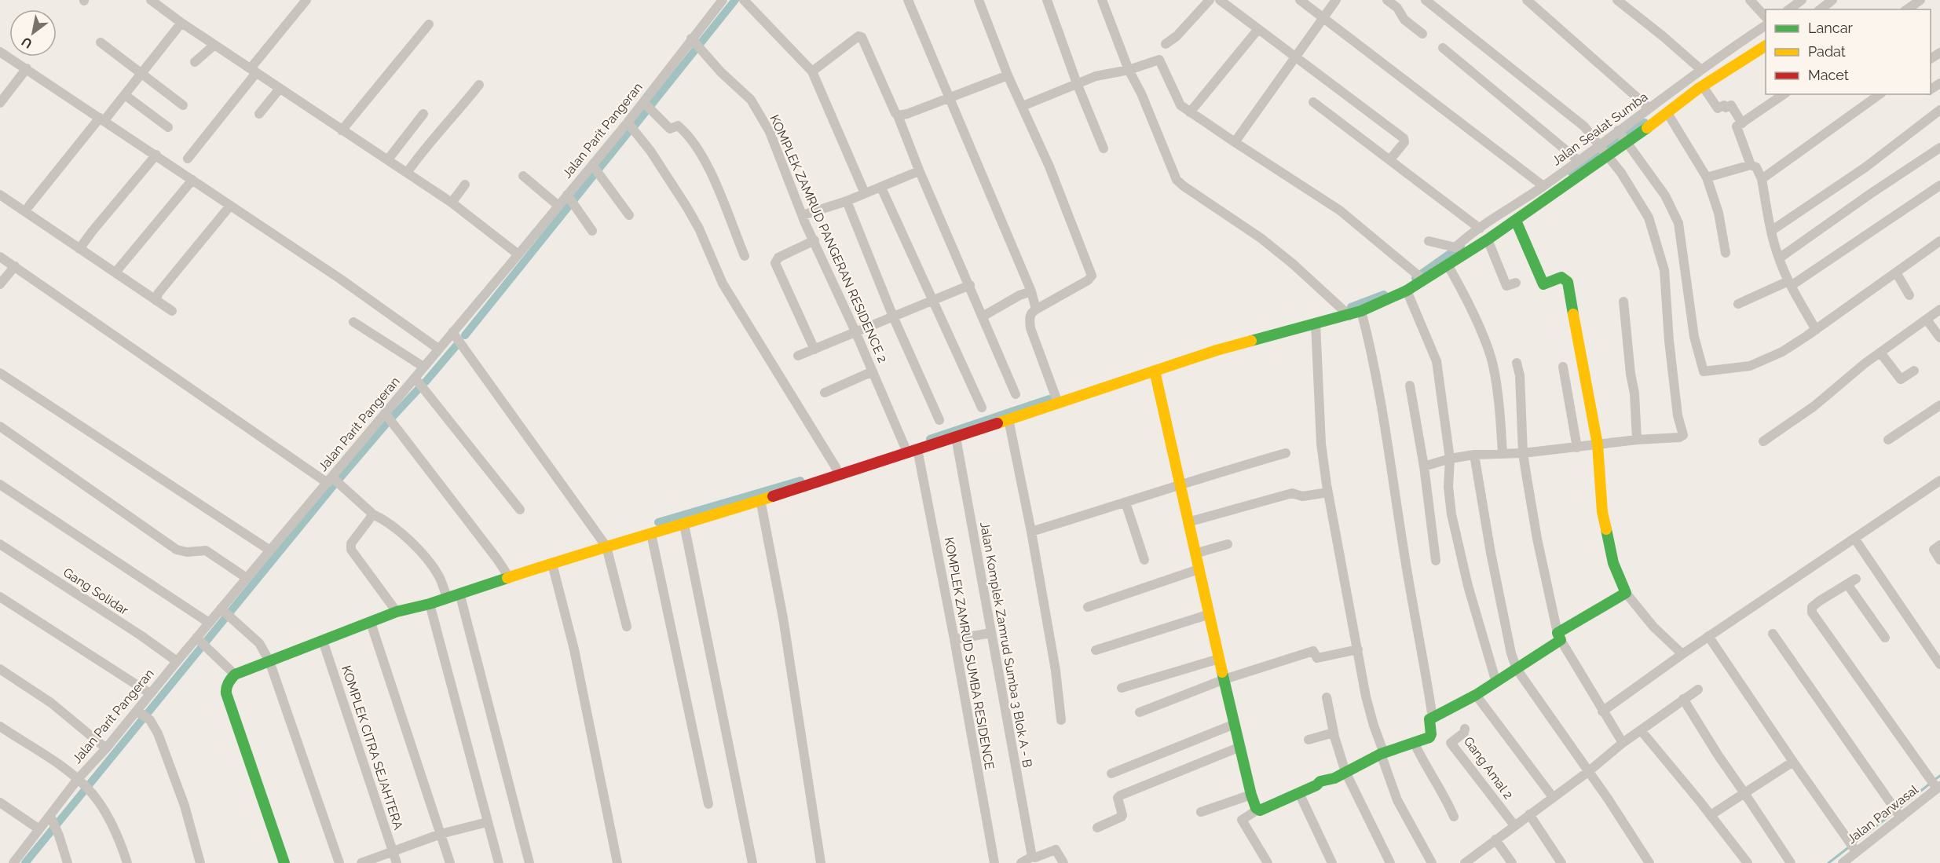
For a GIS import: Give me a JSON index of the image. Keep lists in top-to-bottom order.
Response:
{
  "streets": {
    "street": [
      "Jalan Sealat Sumba",
      "Jalan Parit Pangeran",
      "KOMPLEK ZAMRUD PANGERAN RESIDENCE 2",
      "Gang Solidar",
      "Jalan Komplek Zamrud Sumba 3 Blok A - B",
      "KOMPLEK ZAMRUD SUMBA RESIDENCE",
      "KOMPLEK CITRA SEJAHTERA",
      "Gang Amal 2",
      "Jalan Parwasal"
    ]
  },
  "crossings": [
    ["Jalan Parit Pangeran", "KOMPLEK ZAMRUD PANGERAN RESIDENCE 2"],
    ["Jalan Parit Pangeran", "Gang Solidar"],
    ["KOMPLEK ZAMRUD PANGERAN RESIDENCE 2", "KOMPLEK ZAMRUD SUMBA RESIDENCE"]
  ],
  "legend": ["Lancar", "Padat", "Macet"],
  "north": "bottom left"
}
